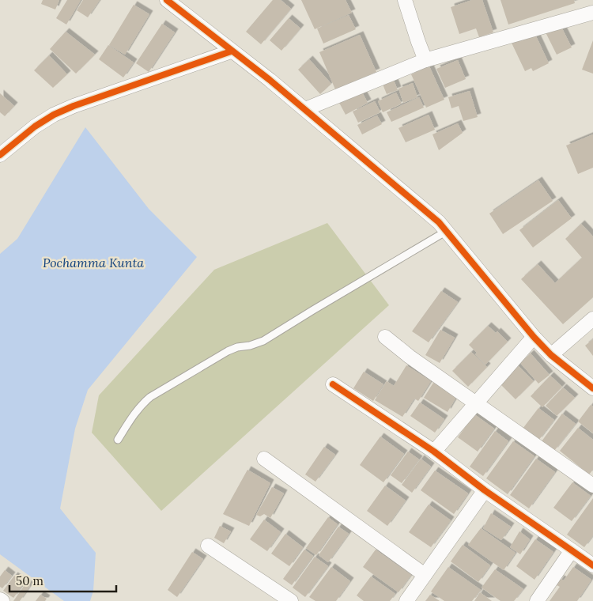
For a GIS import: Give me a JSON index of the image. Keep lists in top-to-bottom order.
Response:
{
  "water": ["Pochamma Kunta"],
  "scale_bar": "50 m"
}
